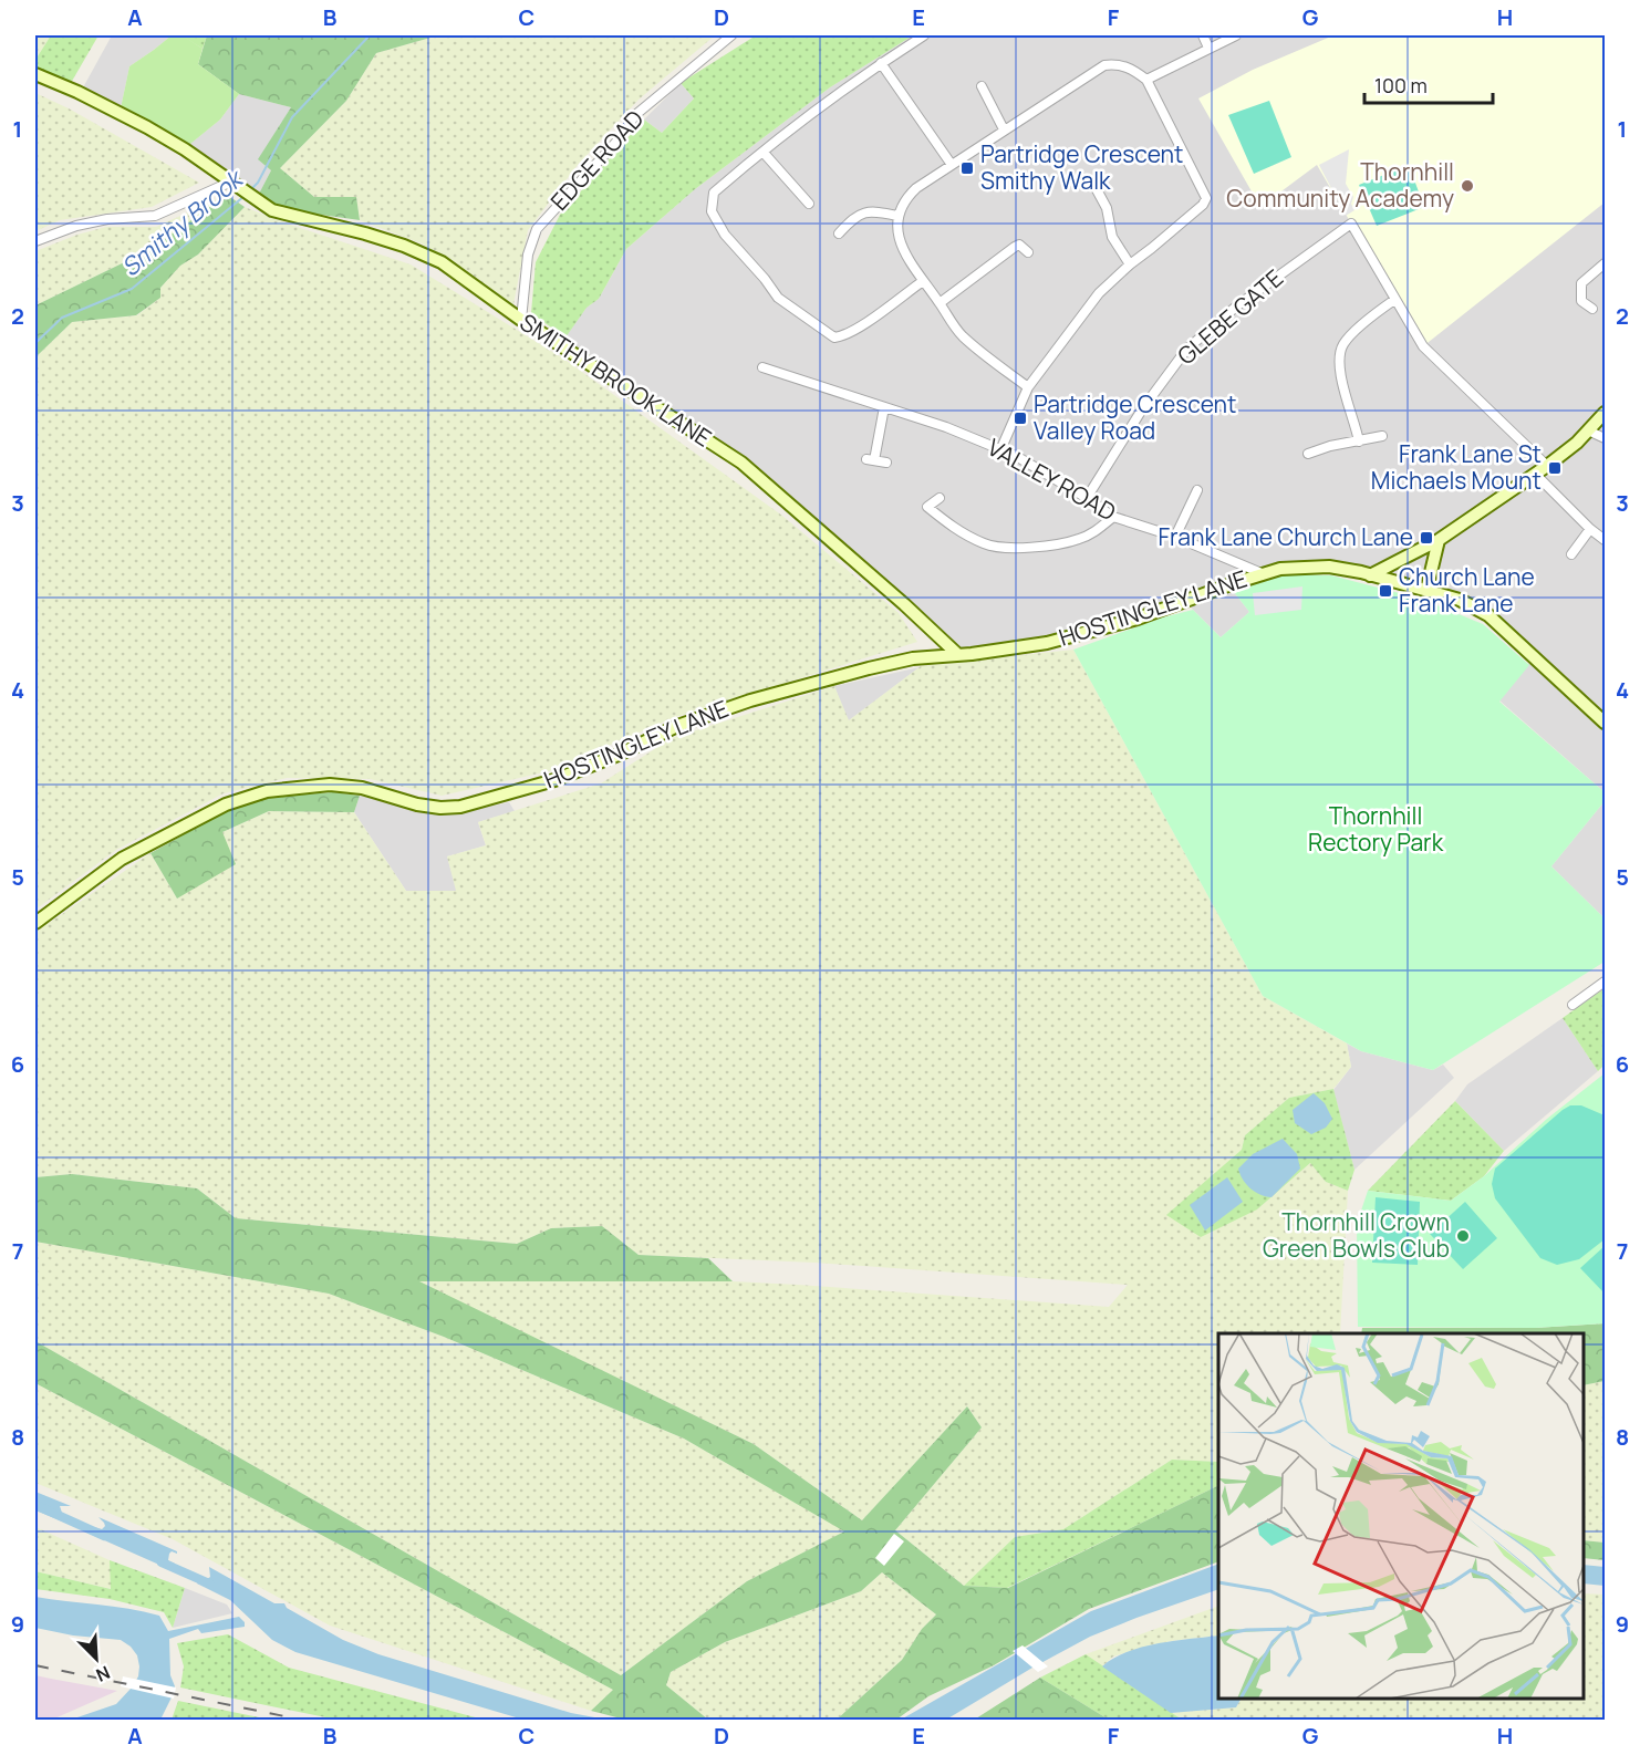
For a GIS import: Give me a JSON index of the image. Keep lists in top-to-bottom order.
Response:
{
  "streets": {
    "main road": ["SMITHY BROOK LANE", "HOSTINGLEY LANE"],
    "street": ["EDGE ROAD", "GLEBE GATE", "VALLEY ROAD"]
  },
  "crossings": [
    ["EDGE ROAD", "SMITHY BROOK LANE"],
    ["GLEBE GATE", "VALLEY ROAD"],
    ["SMITHY BROOK LANE", "HOSTINGLEY LANE"],
    ["VALLEY ROAD", "HOSTINGLEY LANE"]
  ],
  "water": ["Smithy Brook"],
  "parks": ["Thornhill Rectory Park"],
  "places": {
    "transit": [
      "Partridge Crescent Smithy Walk",
      "Partridge Crescent Valley Road",
      "Frank Lane St Michaels Mount",
      "Frank Lane Church Lane",
      "Church Lane Frank Lane"
    ],
    "other": ["Thornhill Community Academy", "Thornhill Crown Green Bowls Club"]
  },
  "scale_bar": "100 m",
  "north": "bottom right",
  "grid": {
    "columns": [
      "A",
      "B",
      "C",
      "D",
      "E",
      "F",
      "G",
      "H"
    ],
    "rows": [
      "1",
      "2",
      "3",
      "4",
      "5",
      "6",
      "7",
      "8",
      "9"
    ]
  }
}
